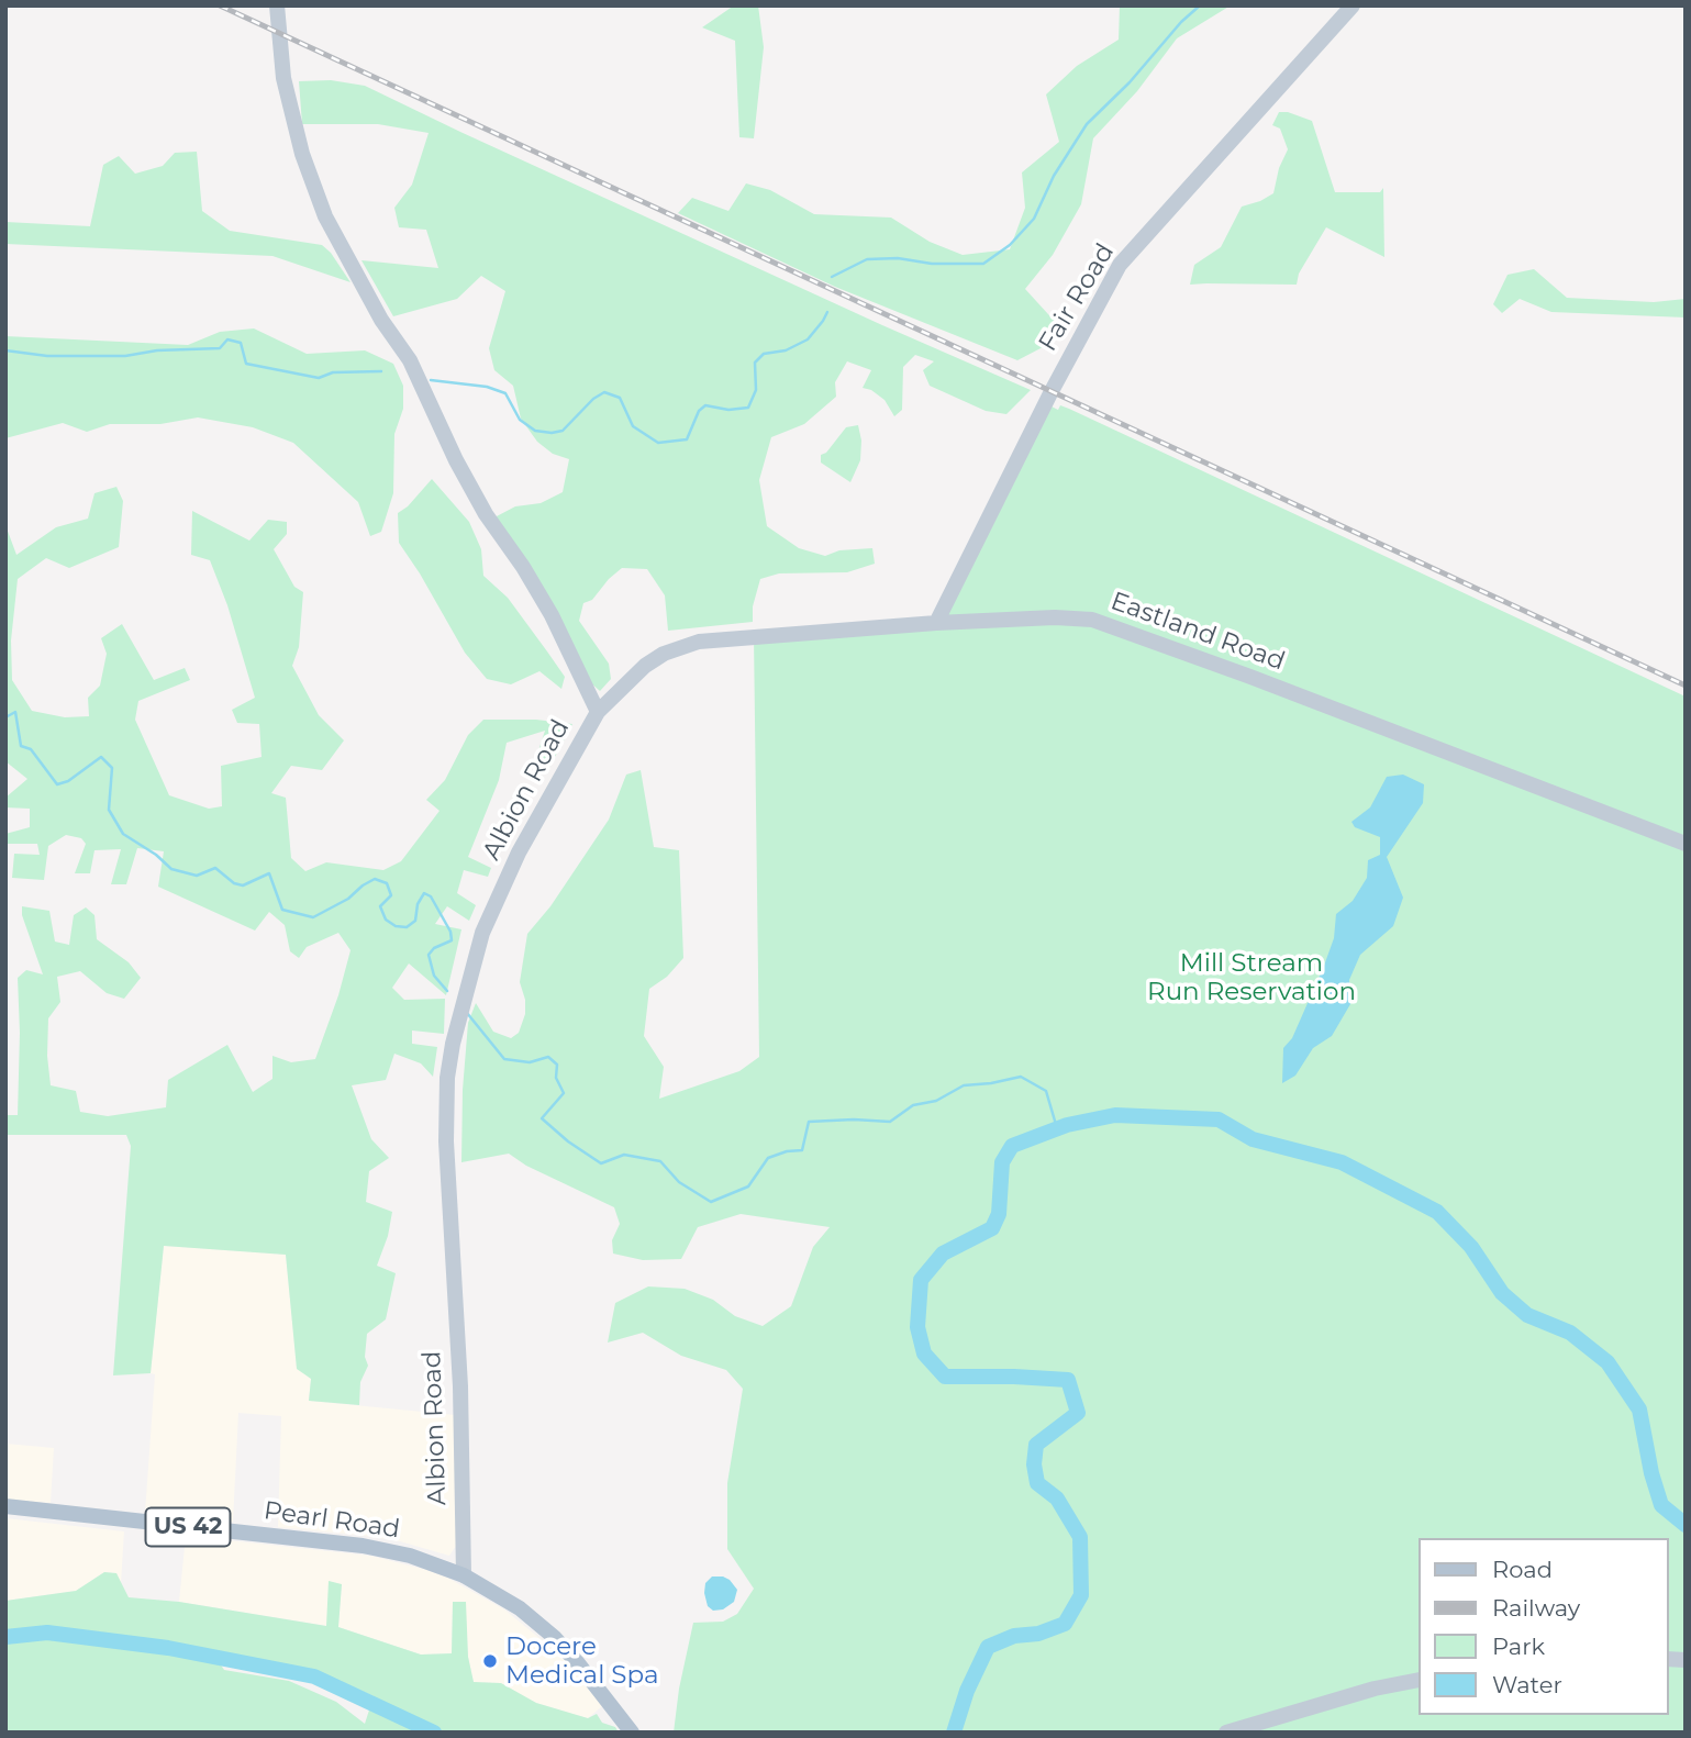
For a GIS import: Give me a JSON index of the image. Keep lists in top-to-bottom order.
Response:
{
  "streets": {
    "main road": ["Pearl Road", "US 42"],
    "street": ["Fair Road", "Eastland Road", "Albion Road"]
  },
  "crossings": [
    ["Fair Road", "Eastland Road"],
    ["Eastland Road", "Albion Road"],
    ["Albion Road", "Pearl Road"]
  ],
  "parks": ["Mill Stream Run Reservation"],
  "places": ["Docere Medical Spa"],
  "legend": [
    "Road",
    "Railway",
    "Park",
    "Water"
  ]
}
